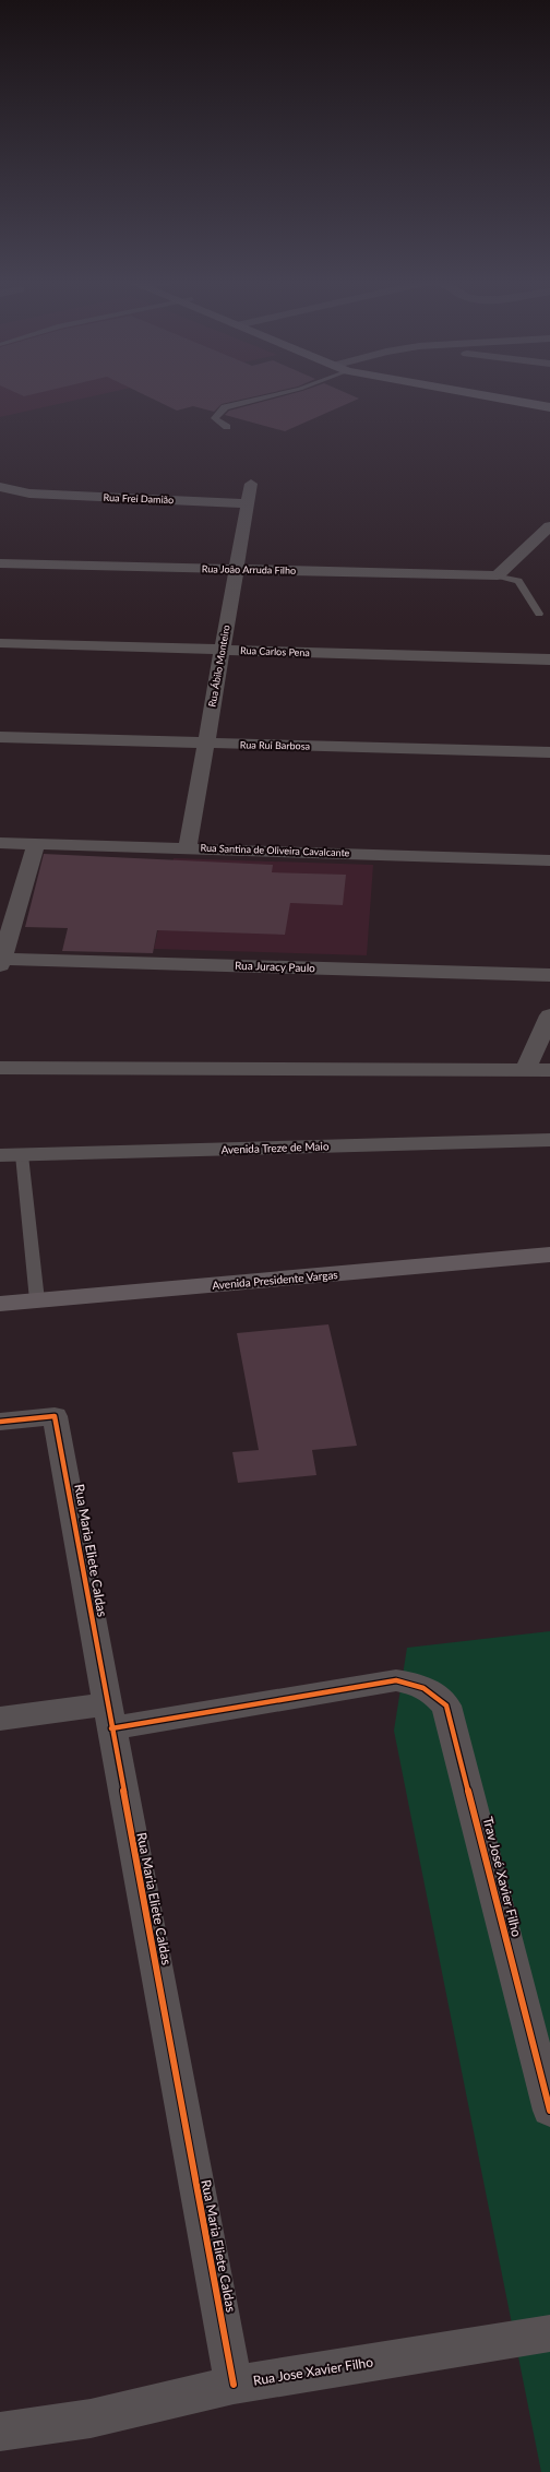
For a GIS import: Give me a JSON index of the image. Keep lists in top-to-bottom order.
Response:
{
  "streets": {
    "main road": ["Avenida Presidente Vargas"],
    "street": [
      "Rua Frei Damião",
      "Rua João Arruda Filho",
      "Rua Carlos Pena",
      "Rua Ábilo Monteiro",
      "Rua Rui Barbosa",
      "Rua Santina de Oliveira Cavalcante",
      "Rua Juracy Paulo",
      "Avenida Treze de Maio",
      "Rua Maria Eliete Caldas",
      "Trav José Xavier Filho",
      "Rua Jose Xavier Filho"
    ]
  },
  "crossings": [
    ["Rua Frei Damião", "Rua Ábilo Monteiro"],
    ["Rua João Arruda Filho", "Rua Ábilo Monteiro"],
    ["Rua Carlos Pena", "Rua Ábilo Monteiro"],
    ["Rua Ábilo Monteiro", "Rua Rui Barbosa"],
    ["Rua Ábilo Monteiro", "Rua Santina de Oliveira Cavalcante"],
    ["Rua Maria Eliete Caldas", "Trav José Xavier Filho"],
    ["Rua Maria Eliete Caldas", "Rua Jose Xavier Filho"]
  ]
}
